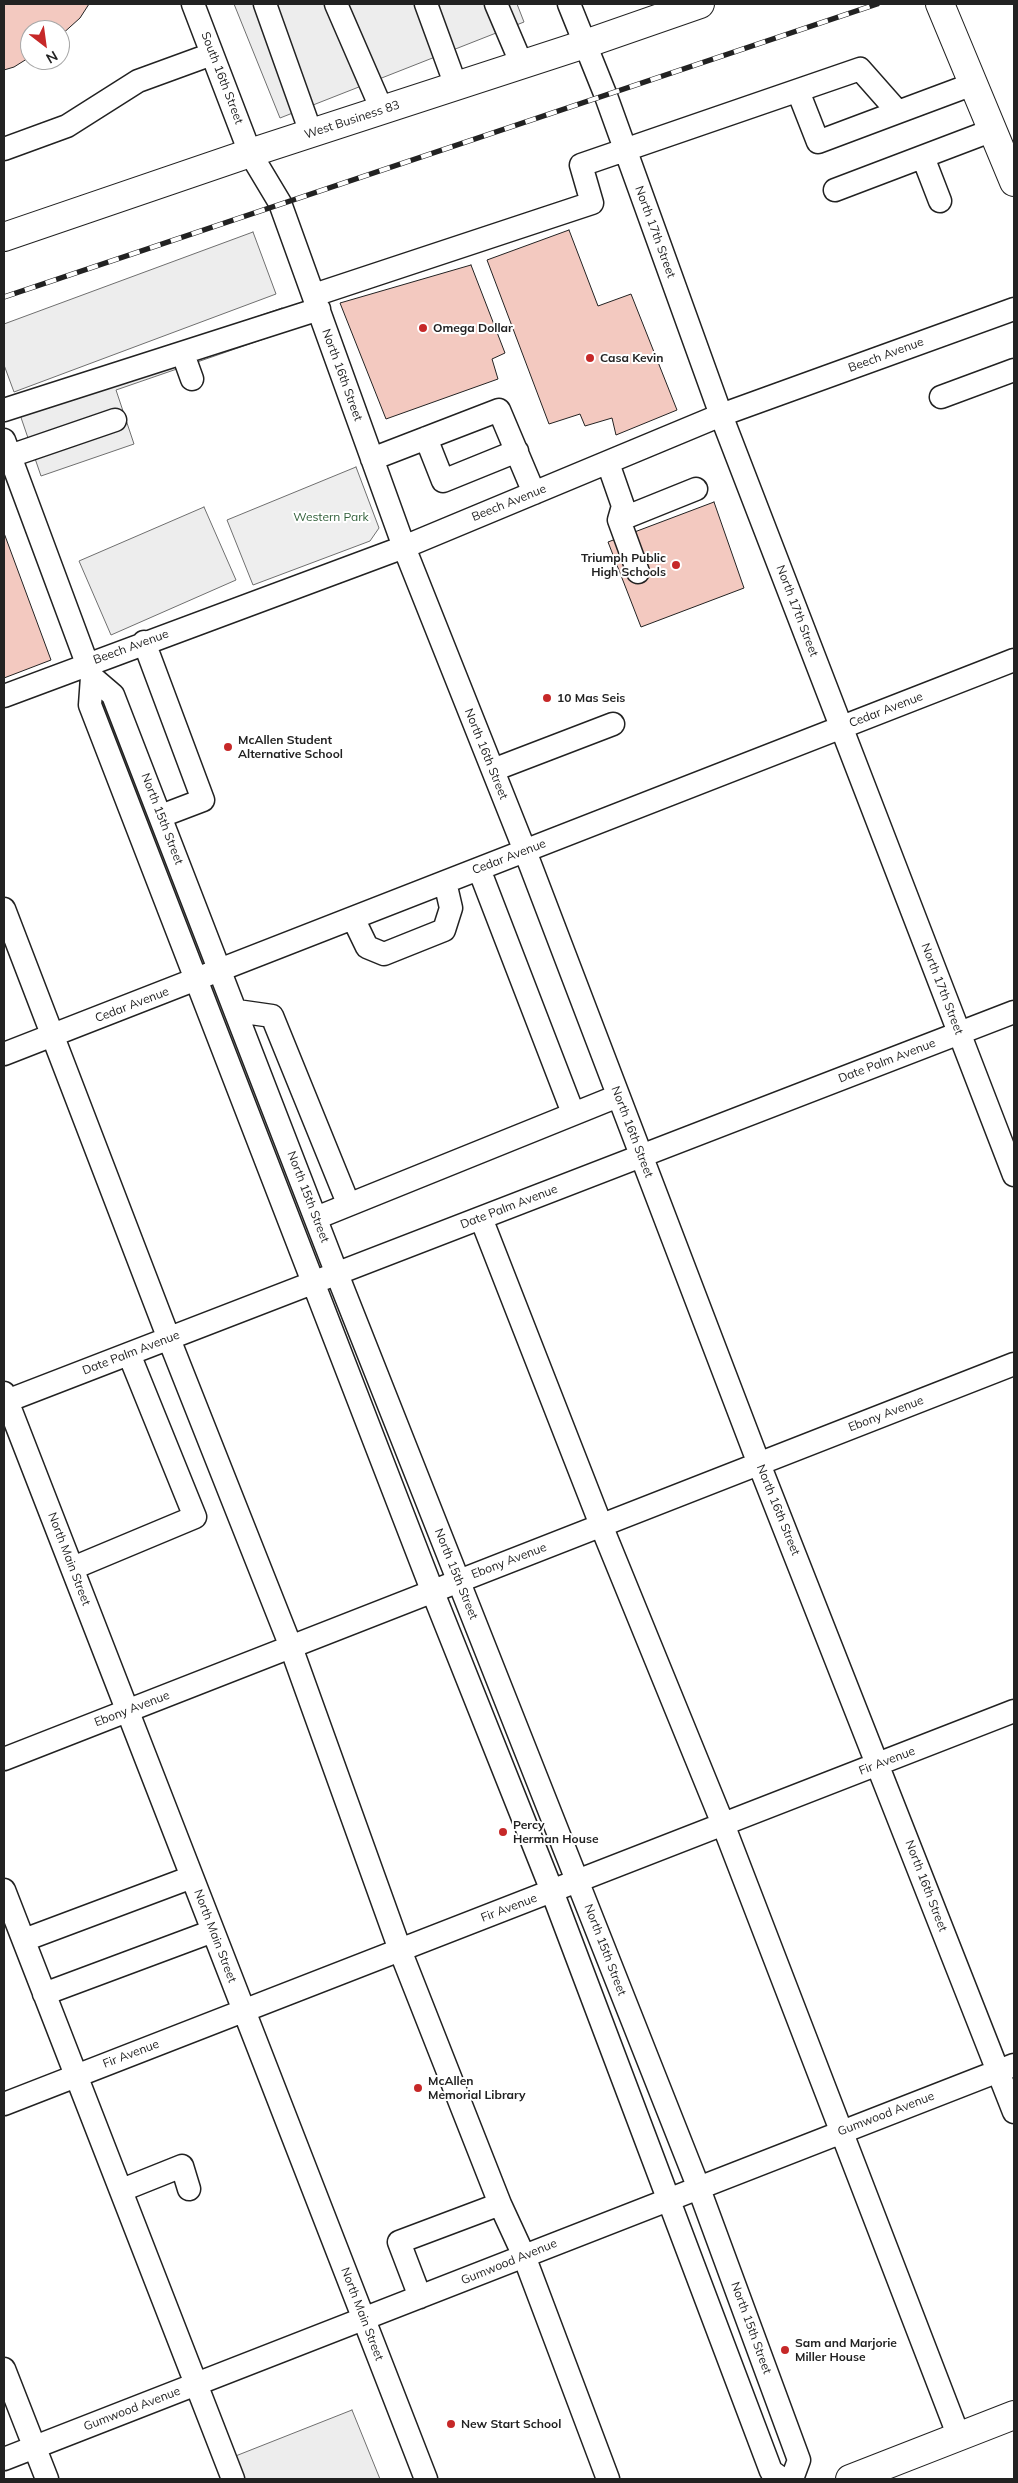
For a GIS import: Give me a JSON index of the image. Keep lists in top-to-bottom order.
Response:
{
  "streets": {
    "main road": ["West Business 83"],
    "street": [
      "South 16th Street",
      "North 17th Street",
      "Beech Avenue",
      "North 16th Street",
      "Cedar Avenue",
      "North 15th Street",
      "Date Palm Avenue",
      "Ebony Avenue",
      "North Main Street",
      "Fir Avenue",
      "Gumwood Avenue"
    ]
  },
  "crossings": [
    ["South 16th Street", "West Business 83"],
    ["South 16th Street", "North 16th Street"],
    ["West Business 83", "North 17th Street"],
    ["West Business 83", "North 16th Street"],
    ["North 17th Street", "Beech Avenue"],
    ["North 17th Street", "Cedar Avenue"],
    ["North 17th Street", "Date Palm Avenue"],
    ["Beech Avenue", "North 16th Street"],
    ["Beech Avenue", "North 15th Street"],
    ["North 16th Street", "Cedar Avenue"],
    ["North 16th Street", "Date Palm Avenue"],
    ["North 16th Street", "Ebony Avenue"],
    ["North 16th Street", "Fir Avenue"],
    ["North 16th Street", "Gumwood Avenue"],
    ["Cedar Avenue", "North 15th Street"],
    ["North 15th Street", "Date Palm Avenue"],
    ["North 15th Street", "Ebony Avenue"],
    ["North 15th Street", "Fir Avenue"],
    ["North 15th Street", "Gumwood Avenue"],
    ["Date Palm Avenue", "North Main Street"],
    ["Ebony Avenue", "North Main Street"],
    ["North Main Street", "Fir Avenue"],
    ["North Main Street", "Gumwood Avenue"]
  ],
  "parks": ["Western Park"],
  "places": [
    "Omega Dollar",
    "Casa Kevin",
    "Triumph Public High Schools",
    "10 Mas Seis",
    "McAllen Student Alternative School",
    "Percy Herman House",
    "McAllen Memorial Library",
    "Sam and Marjorie Miller House",
    "New Start School"
  ],
  "north": "bottom right"
}
